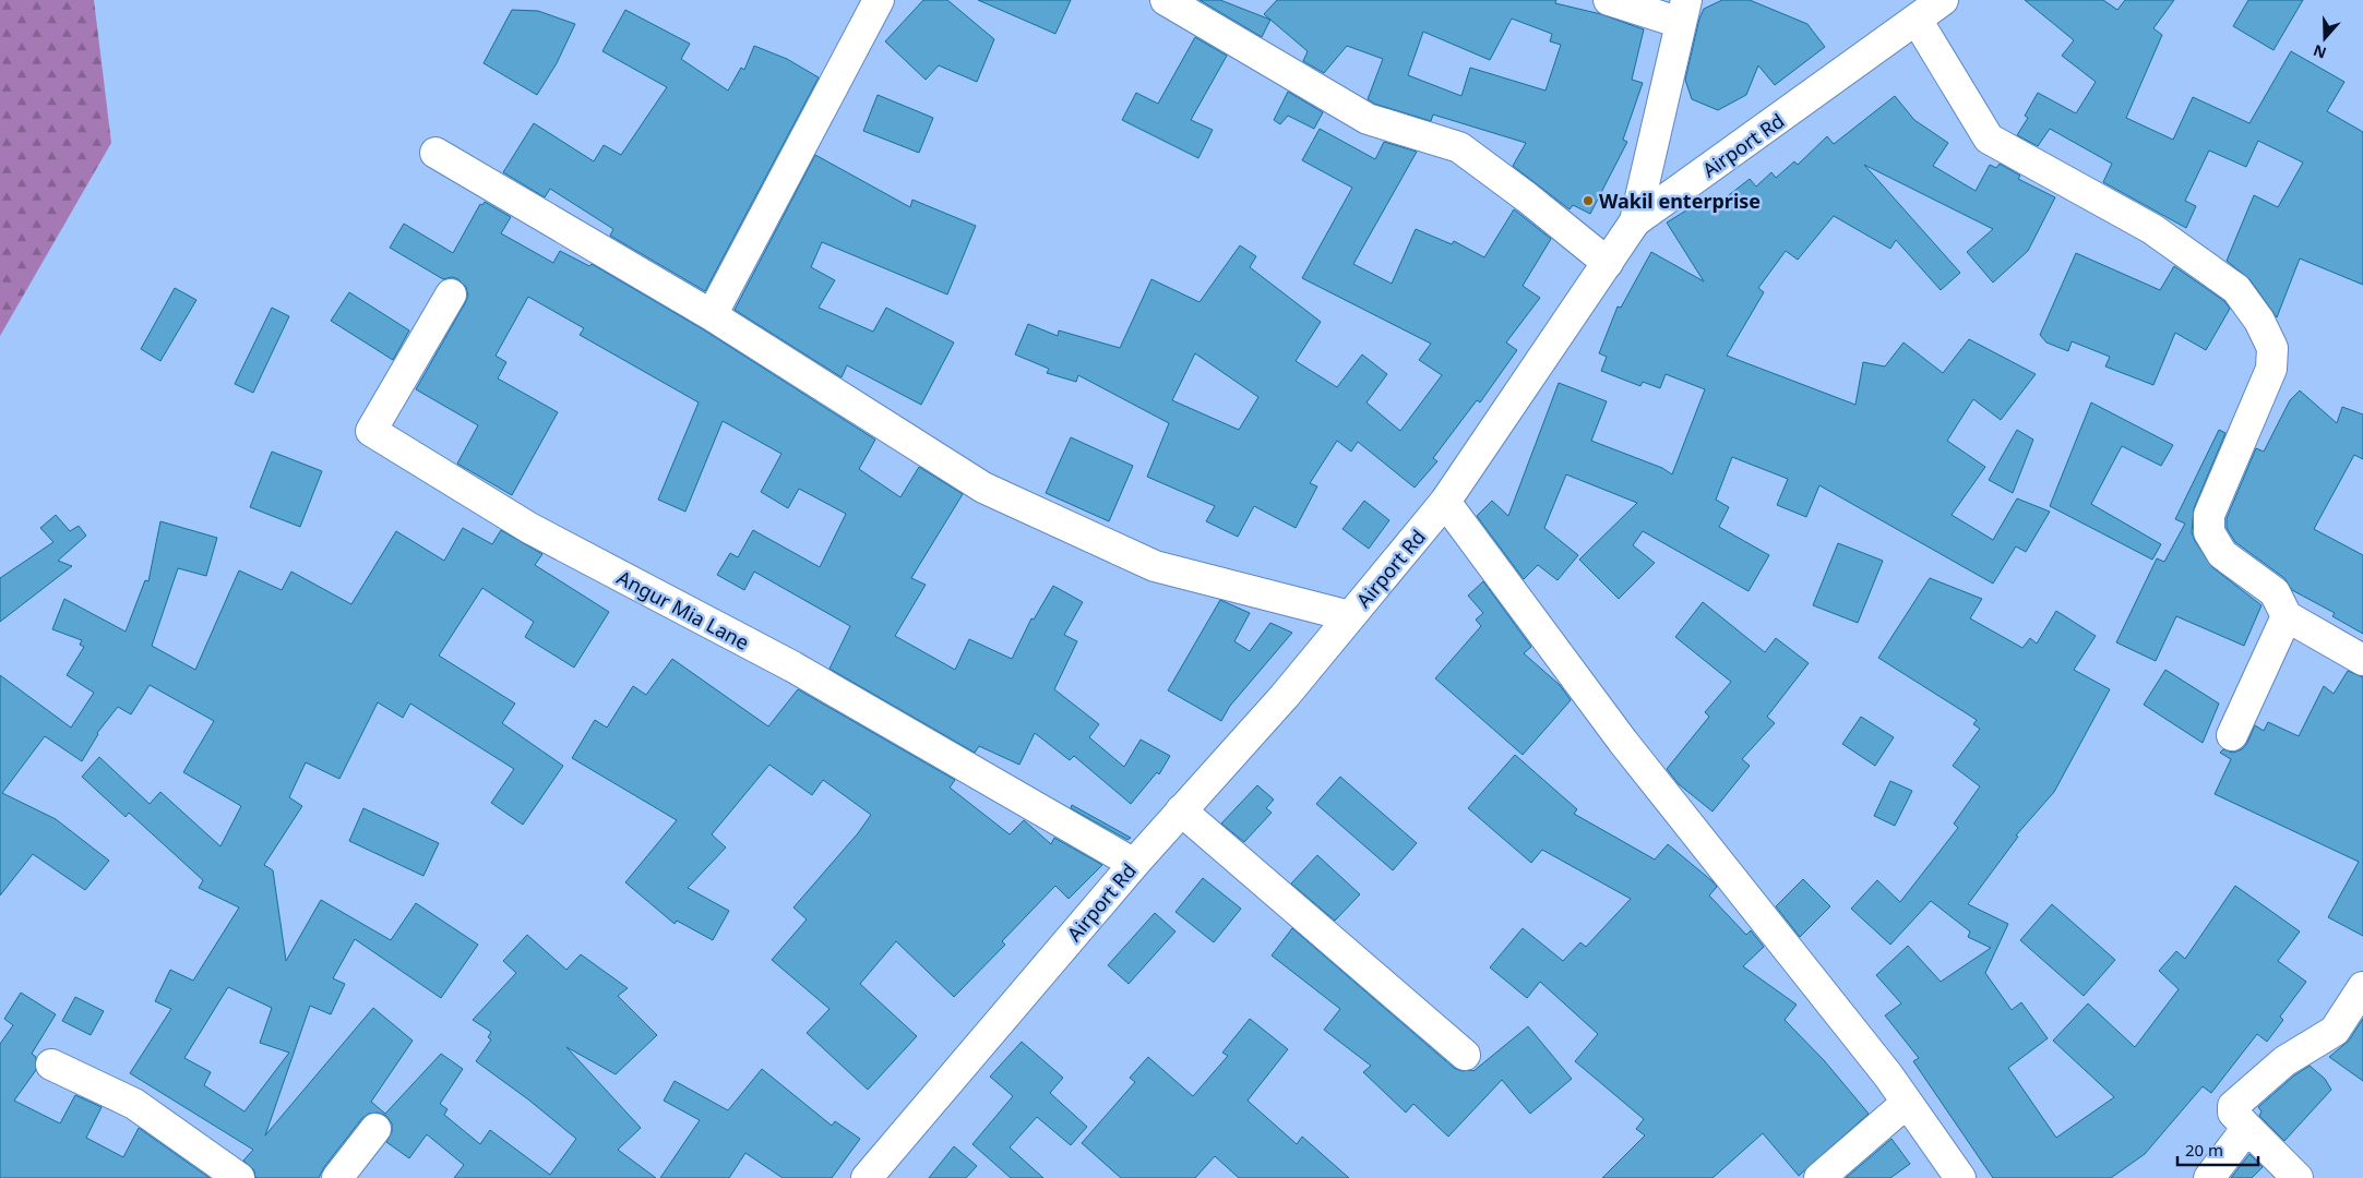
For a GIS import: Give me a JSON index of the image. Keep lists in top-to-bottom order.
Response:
{
  "streets": {
    "street": ["Airport Rd", "Angur Mia Lane"]
  },
  "crossings": [
    ["Airport Rd", "Angur Mia Lane"]
  ],
  "places": ["Wakil enterprise"],
  "scale_bar": "20 m",
  "north": "bottom"
}
